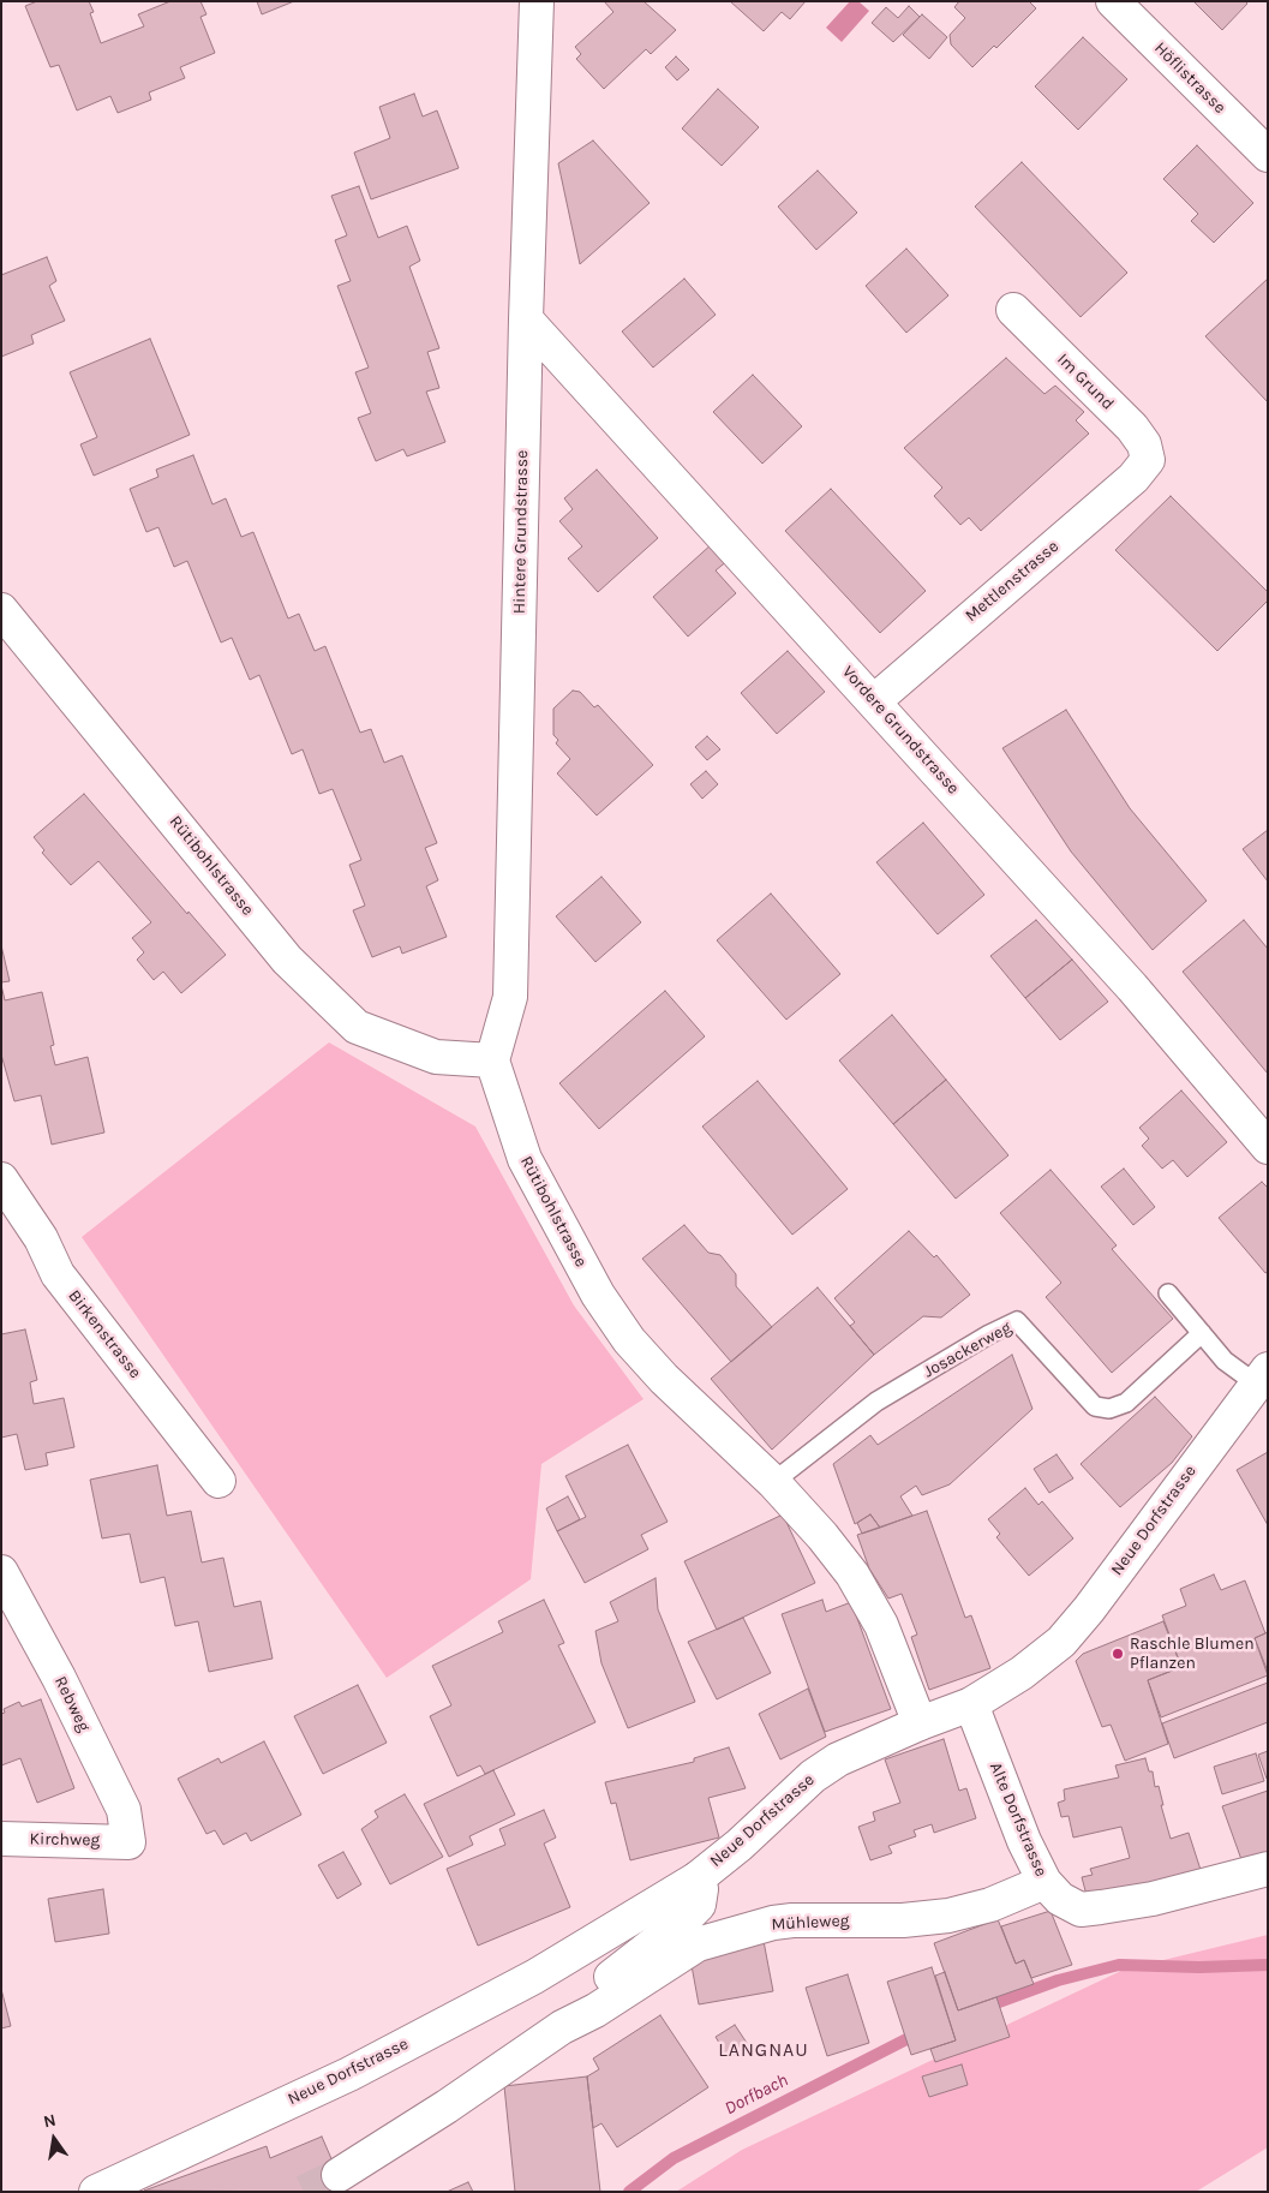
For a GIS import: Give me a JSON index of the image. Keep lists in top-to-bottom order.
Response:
{
  "streets": {
    "street": [
      "Höflistrasse",
      "Im Grund",
      "Hintere Grundstrasse",
      "Mettlenstrasse",
      "Vordere Grundstrasse",
      "Rütibohlstrasse",
      "Birkenstrasse",
      "Neue Dorfstrasse",
      "Rebweg",
      "Alte Dorfstrasse",
      "Kirchweg",
      "Mühleweg"
    ],
    "lane": ["Josackerweg"]
  },
  "crossings": [
    ["Im Grund", "Mettlenstrasse"],
    ["Hintere Grundstrasse", "Vordere Grundstrasse"],
    ["Hintere Grundstrasse", "Rütibohlstrasse"],
    ["Mettlenstrasse", "Vordere Grundstrasse"],
    ["Rütibohlstrasse", "Josackerweg"],
    ["Rütibohlstrasse", "Neue Dorfstrasse"],
    ["Neue Dorfstrasse", "Alte Dorfstrasse"],
    ["Neue Dorfstrasse", "Mühleweg"],
    ["Rebweg", "Kirchweg"],
    ["Alte Dorfstrasse", "Mühleweg"]
  ],
  "districts": ["LANGNAU"],
  "water": ["Dorfbach"],
  "places": ["Raschle Blumen Pflanzen"],
  "north": "top"
}
